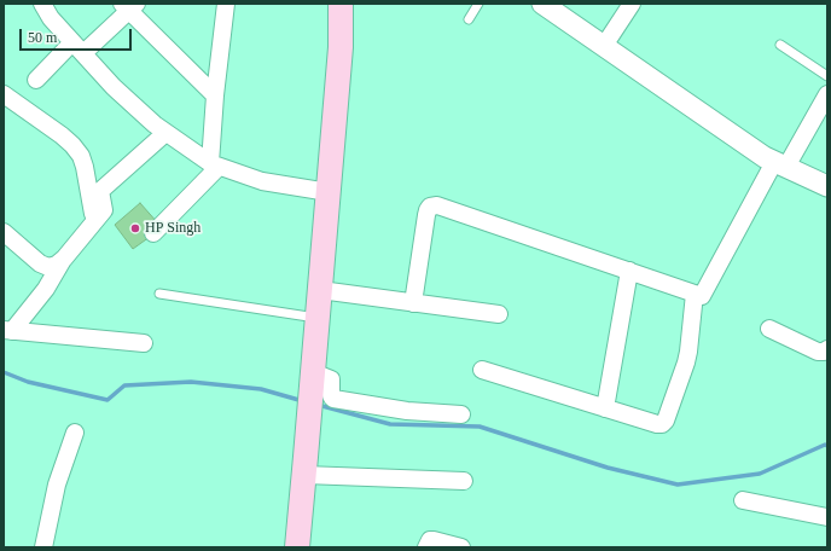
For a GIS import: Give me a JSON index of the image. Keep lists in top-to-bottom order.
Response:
{
  "places": ["HP Singh"],
  "scale_bar": "50 m"
}
